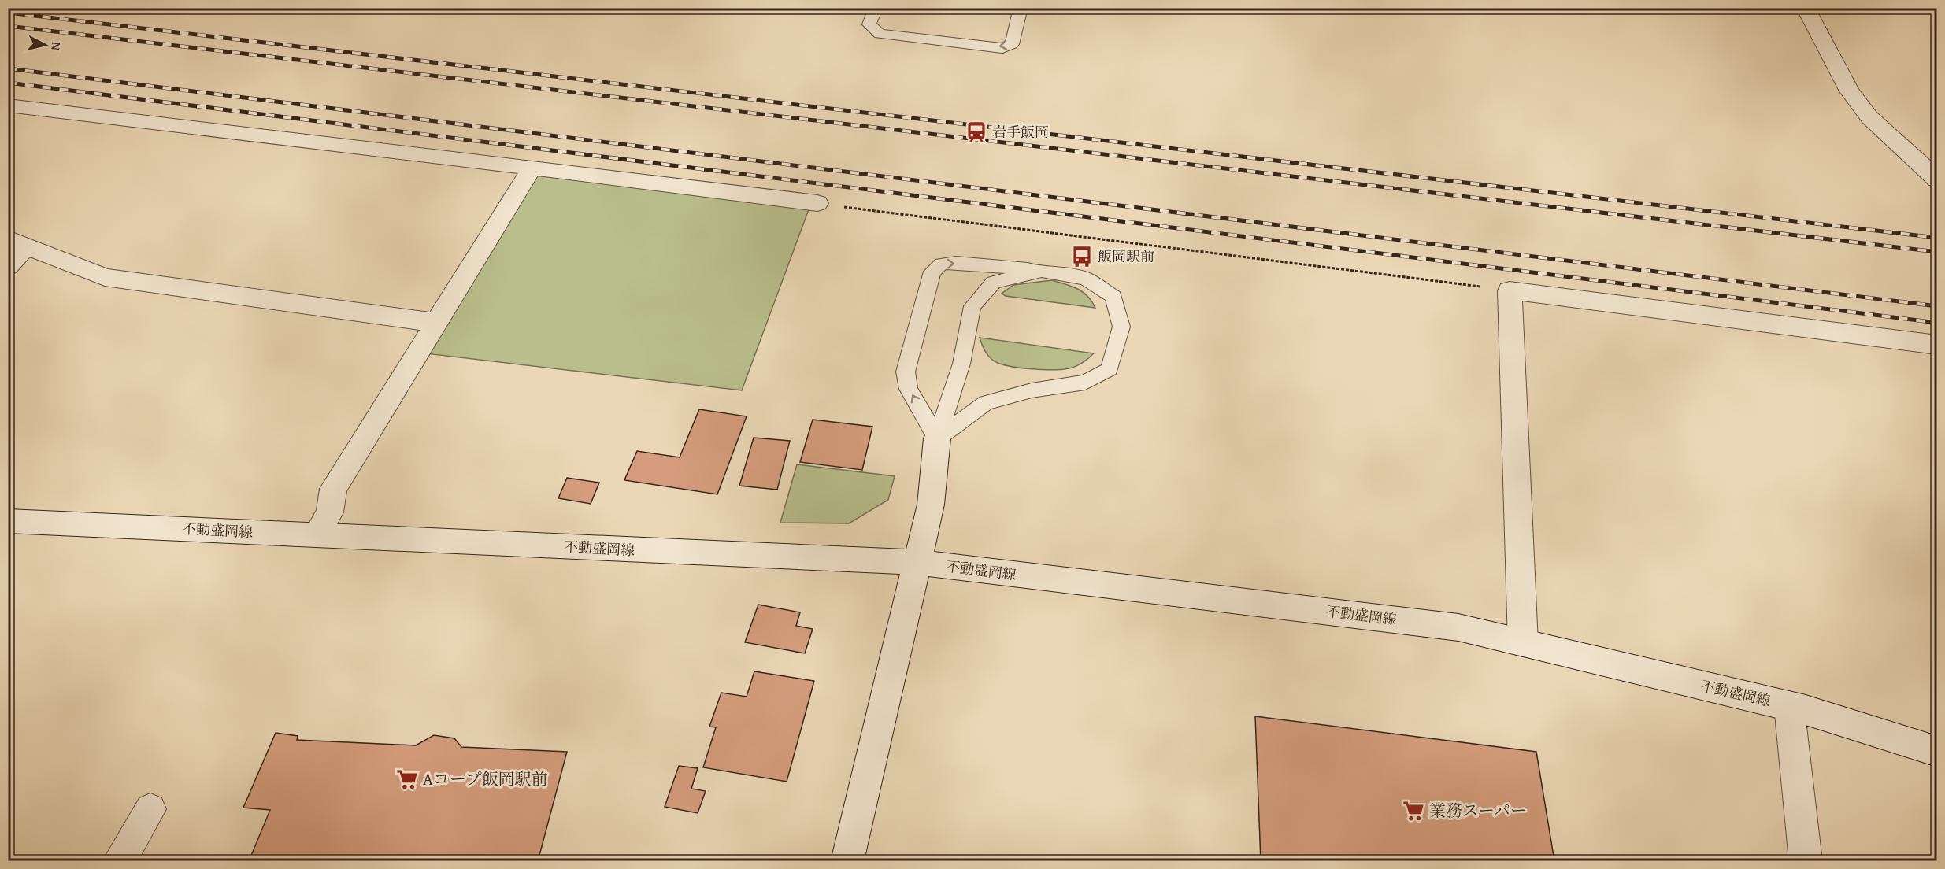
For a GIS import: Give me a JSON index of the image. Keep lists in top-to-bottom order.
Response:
{
  "streets": {
    "street": ["不動盛岡線"]
  },
  "places": {
    "station": ["岩手飯岡"],
    "bus stop": ["飯岡駅前"],
    "supermarket": ["Aコープ飯岡駅前", "業務スーパー"]
  },
  "north": "right"
}
